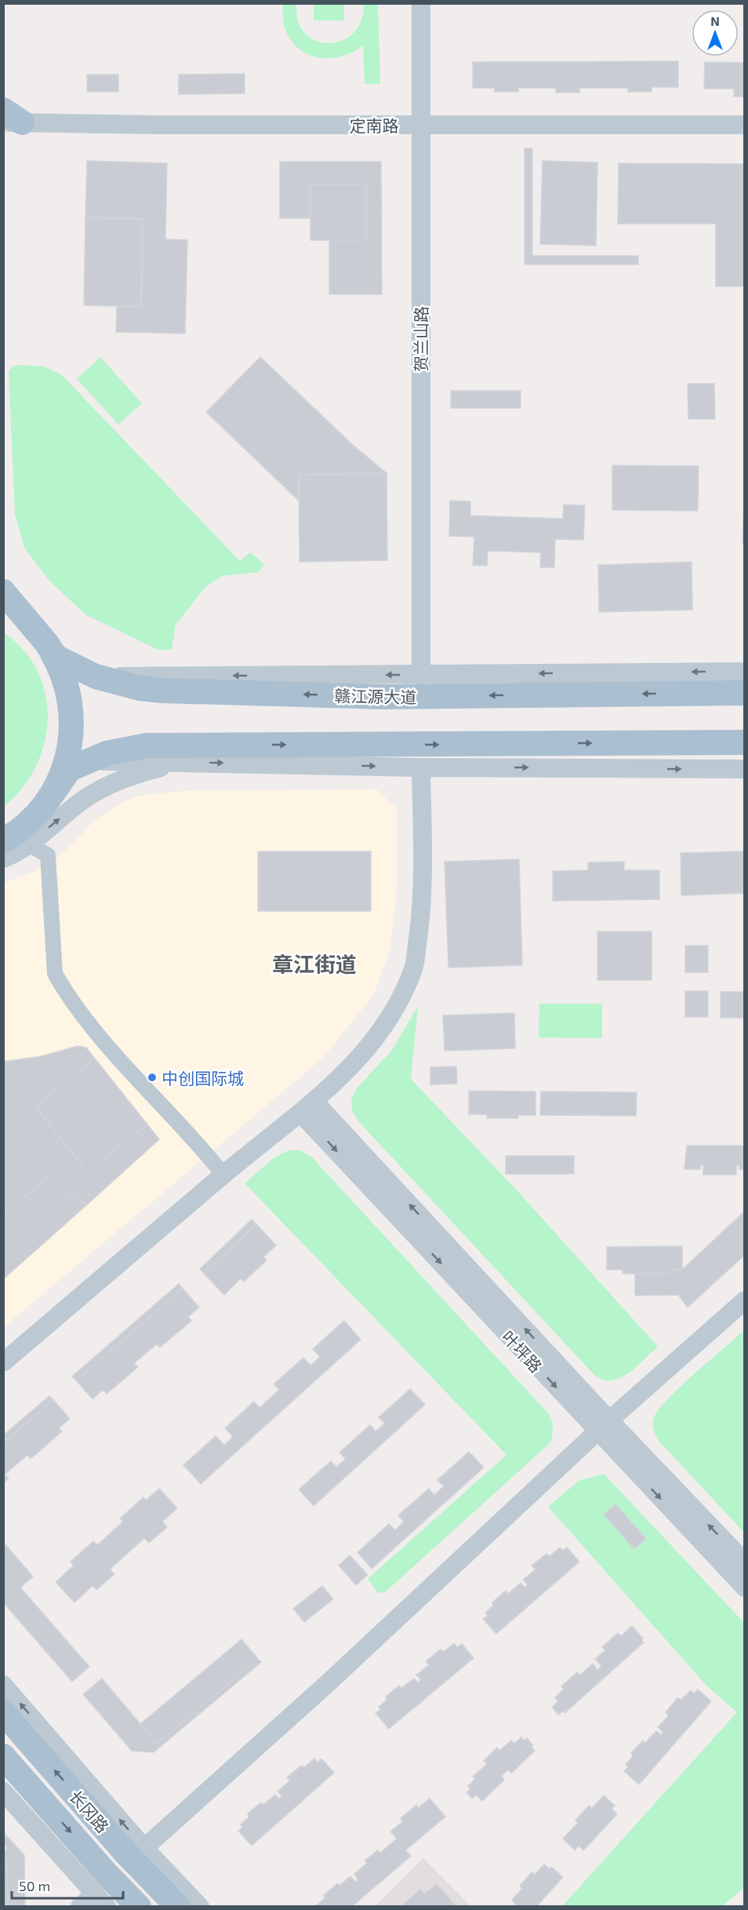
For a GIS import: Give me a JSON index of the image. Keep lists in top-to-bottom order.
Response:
{
  "streets": {
    "main road": ["赣江源大道", "长冈路"],
    "street": ["定南路", "贺兰山路", "叶坪路"]
  },
  "crossings": [
    ["定南路", "贺兰山路"]
  ],
  "districts": ["章江街道"],
  "places": ["中创国际城"],
  "scale_bar": "50 m",
  "north": "top"
}
